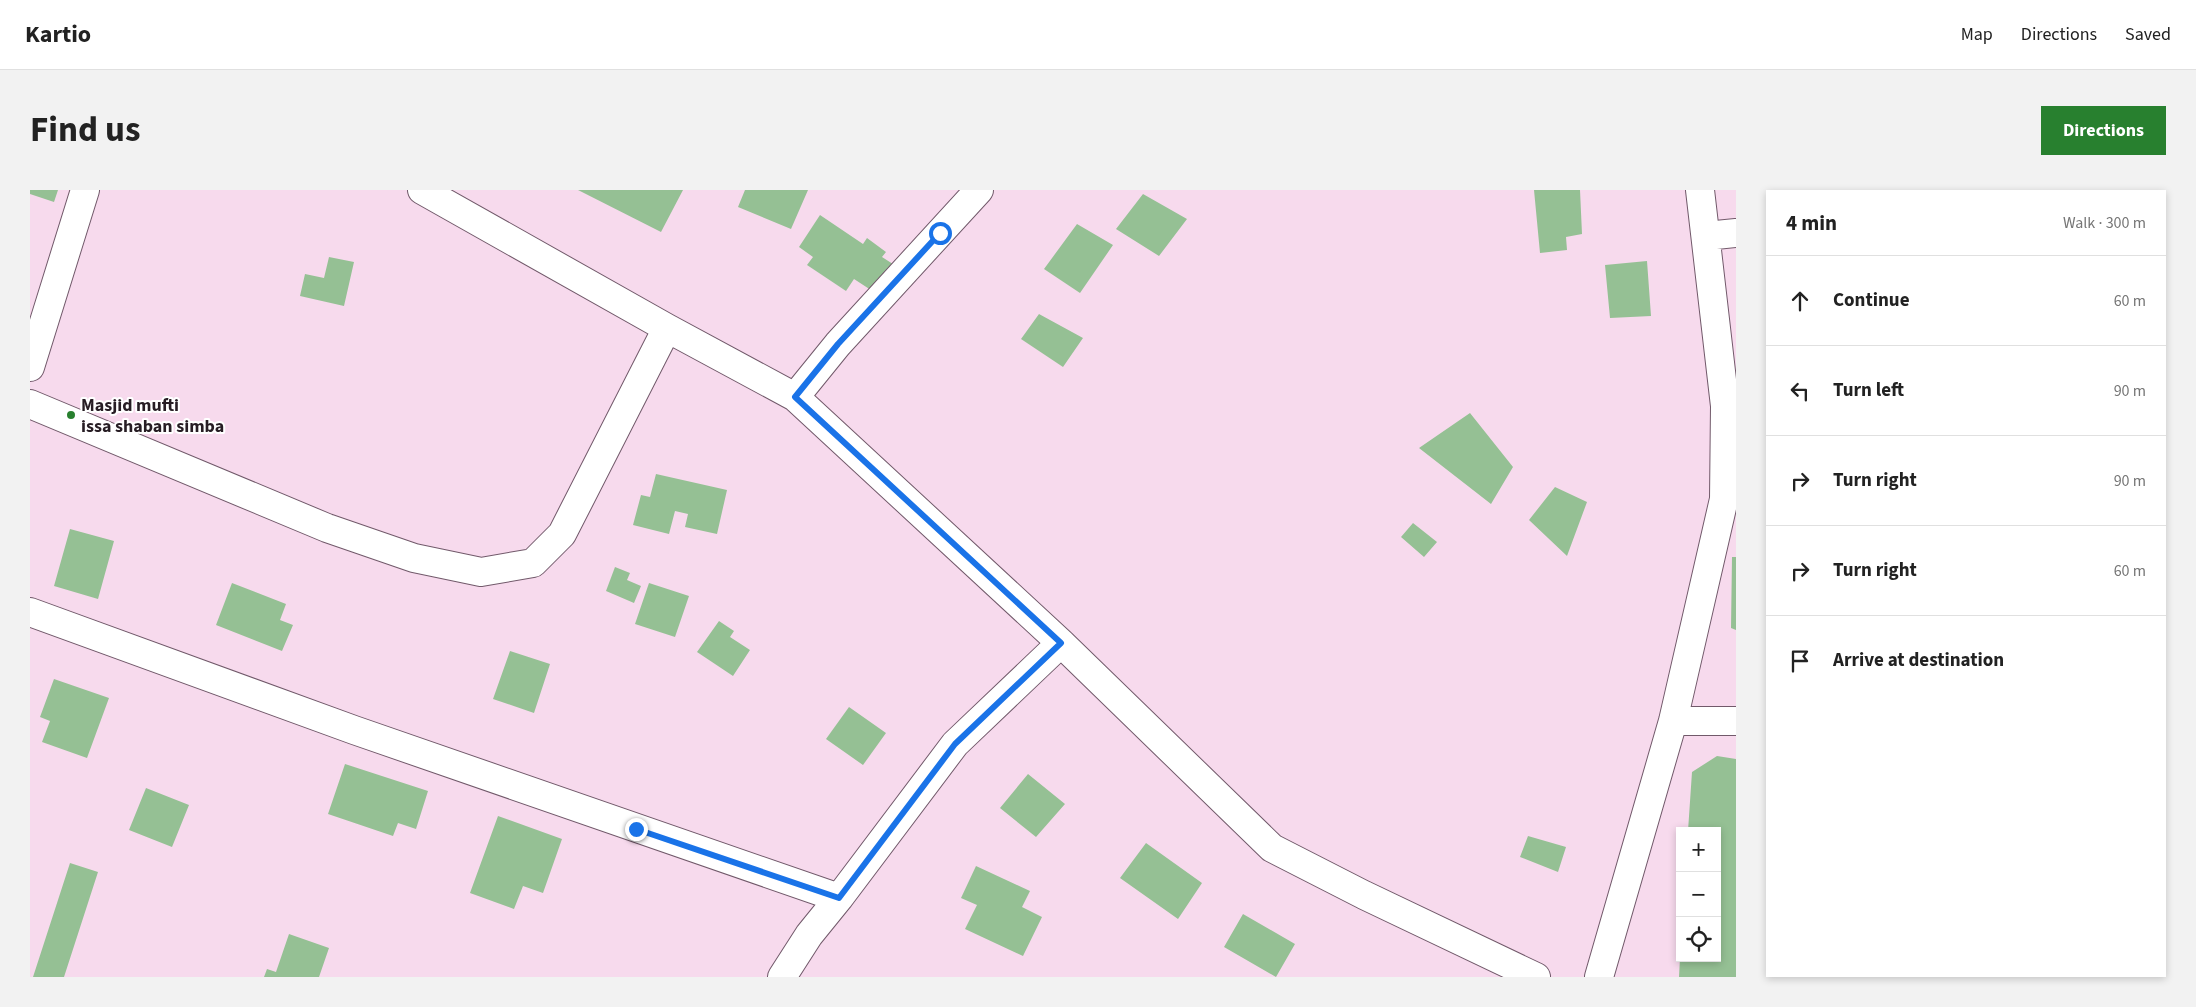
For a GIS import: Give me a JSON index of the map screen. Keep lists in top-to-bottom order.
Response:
{
  "places": ["Masjid mufti issa shaban simba"],
  "page": {
    "header": "Kartio",
    "nav": ["Map", "Directions", "Saved"],
    "title": "Find us",
    "buttons": "Directions",
    "heading": ["4 min", "Walk · 300 m"],
    "list": [
      ["Continue", "60 m"],
      ["Turn left", "90 m"],
      ["Turn right", "90 m"],
      ["Turn right", "60 m"],
      "Arrive at destination"
    ],
    "map_buttons": ["+", "−"]
  }
}
